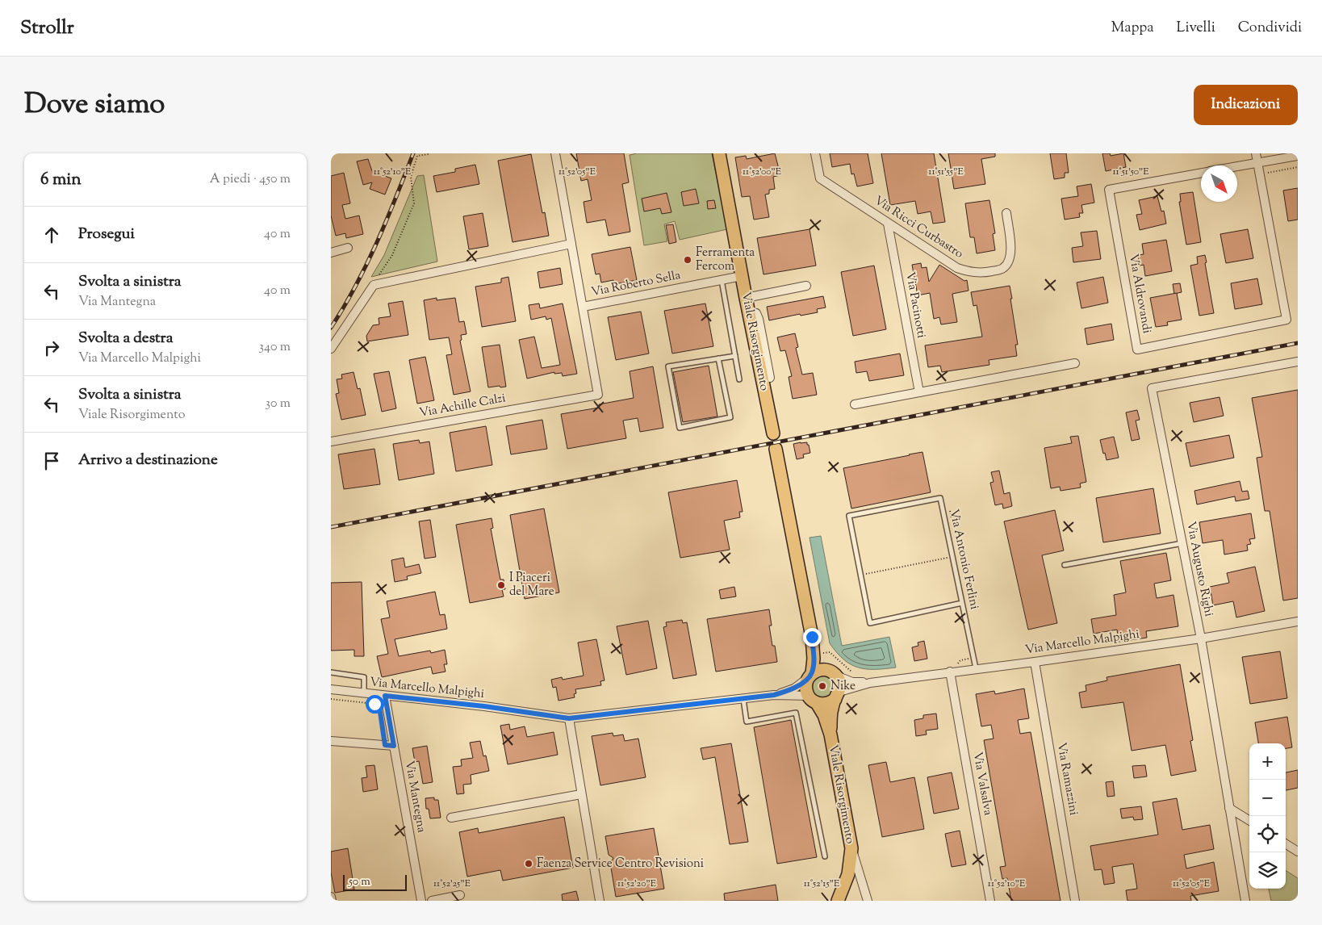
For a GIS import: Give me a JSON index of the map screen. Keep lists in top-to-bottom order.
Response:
{
  "streets": {
    "main road": ["Viale Risorgimento"],
    "street": [
      "Via Ricci Curbastro",
      "Via Roberto Sella",
      "Via Aldrovandi",
      "Via Pacinotti",
      "Via Achille Calzi",
      "Via Augusto Righi",
      "Via Marcello Malpighi",
      "Via Ramazzini",
      "Via Valsalva",
      "Via Mantegna"
    ],
    "lane": ["Via Antonio Ferlini"]
  },
  "crossings": [
    ["Via Ricci Curbastro", "Via Pacinotti"],
    ["Via Roberto Sella", "Viale Risorgimento"],
    ["Via Roberto Sella", "Via Achille Calzi"],
    ["Viale Risorgimento", "Via Marcello Malpighi"],
    ["Via Antonio Ferlini", "Via Marcello Malpighi"],
    ["Via Augusto Righi", "Via Marcello Malpighi"],
    ["Via Marcello Malpighi", "Via Ramazzini"],
    ["Via Marcello Malpighi", "Via Valsalva"],
    ["Via Marcello Malpighi", "Via Mantegna"]
  ],
  "places": [
    "Ferramenta Fercom",
    "I Piaceri del Mare",
    "Nike",
    "Faenza Service Centro Revisioni"
  ],
  "scale_bar": "50 m",
  "north": "bottom right",
  "page": {
    "header": "Strollr",
    "nav": ["Mappa", "Livelli", "Condividi"],
    "title": "Dove siamo",
    "buttons": "Indicazioni",
    "heading": ["6 min", "A piedi · 450 m"],
    "list": [
      ["Prosegui", "40 m"],
      ["Svolta a sinistra", "Via Mantegna", "40 m"],
      ["Svolta a destra", "Via Marcello Malpighi", "340 m"],
      ["Svolta a sinistra", "Viale Risorgimento", "30 m"],
      "Arrivo a destinazione"
    ],
    "map_buttons": ["+", "−"],
    "scale": "50 m"
  },
  "coordinates": [
    "11°51'55\"E",
    "11°52'10\"E",
    "11°52'05\"E",
    "11°52'00\"E",
    "11°51'50\"E",
    "11°52'25\"E",
    "11°52'20\"E",
    "11°52'15\"E"
  ]
}
